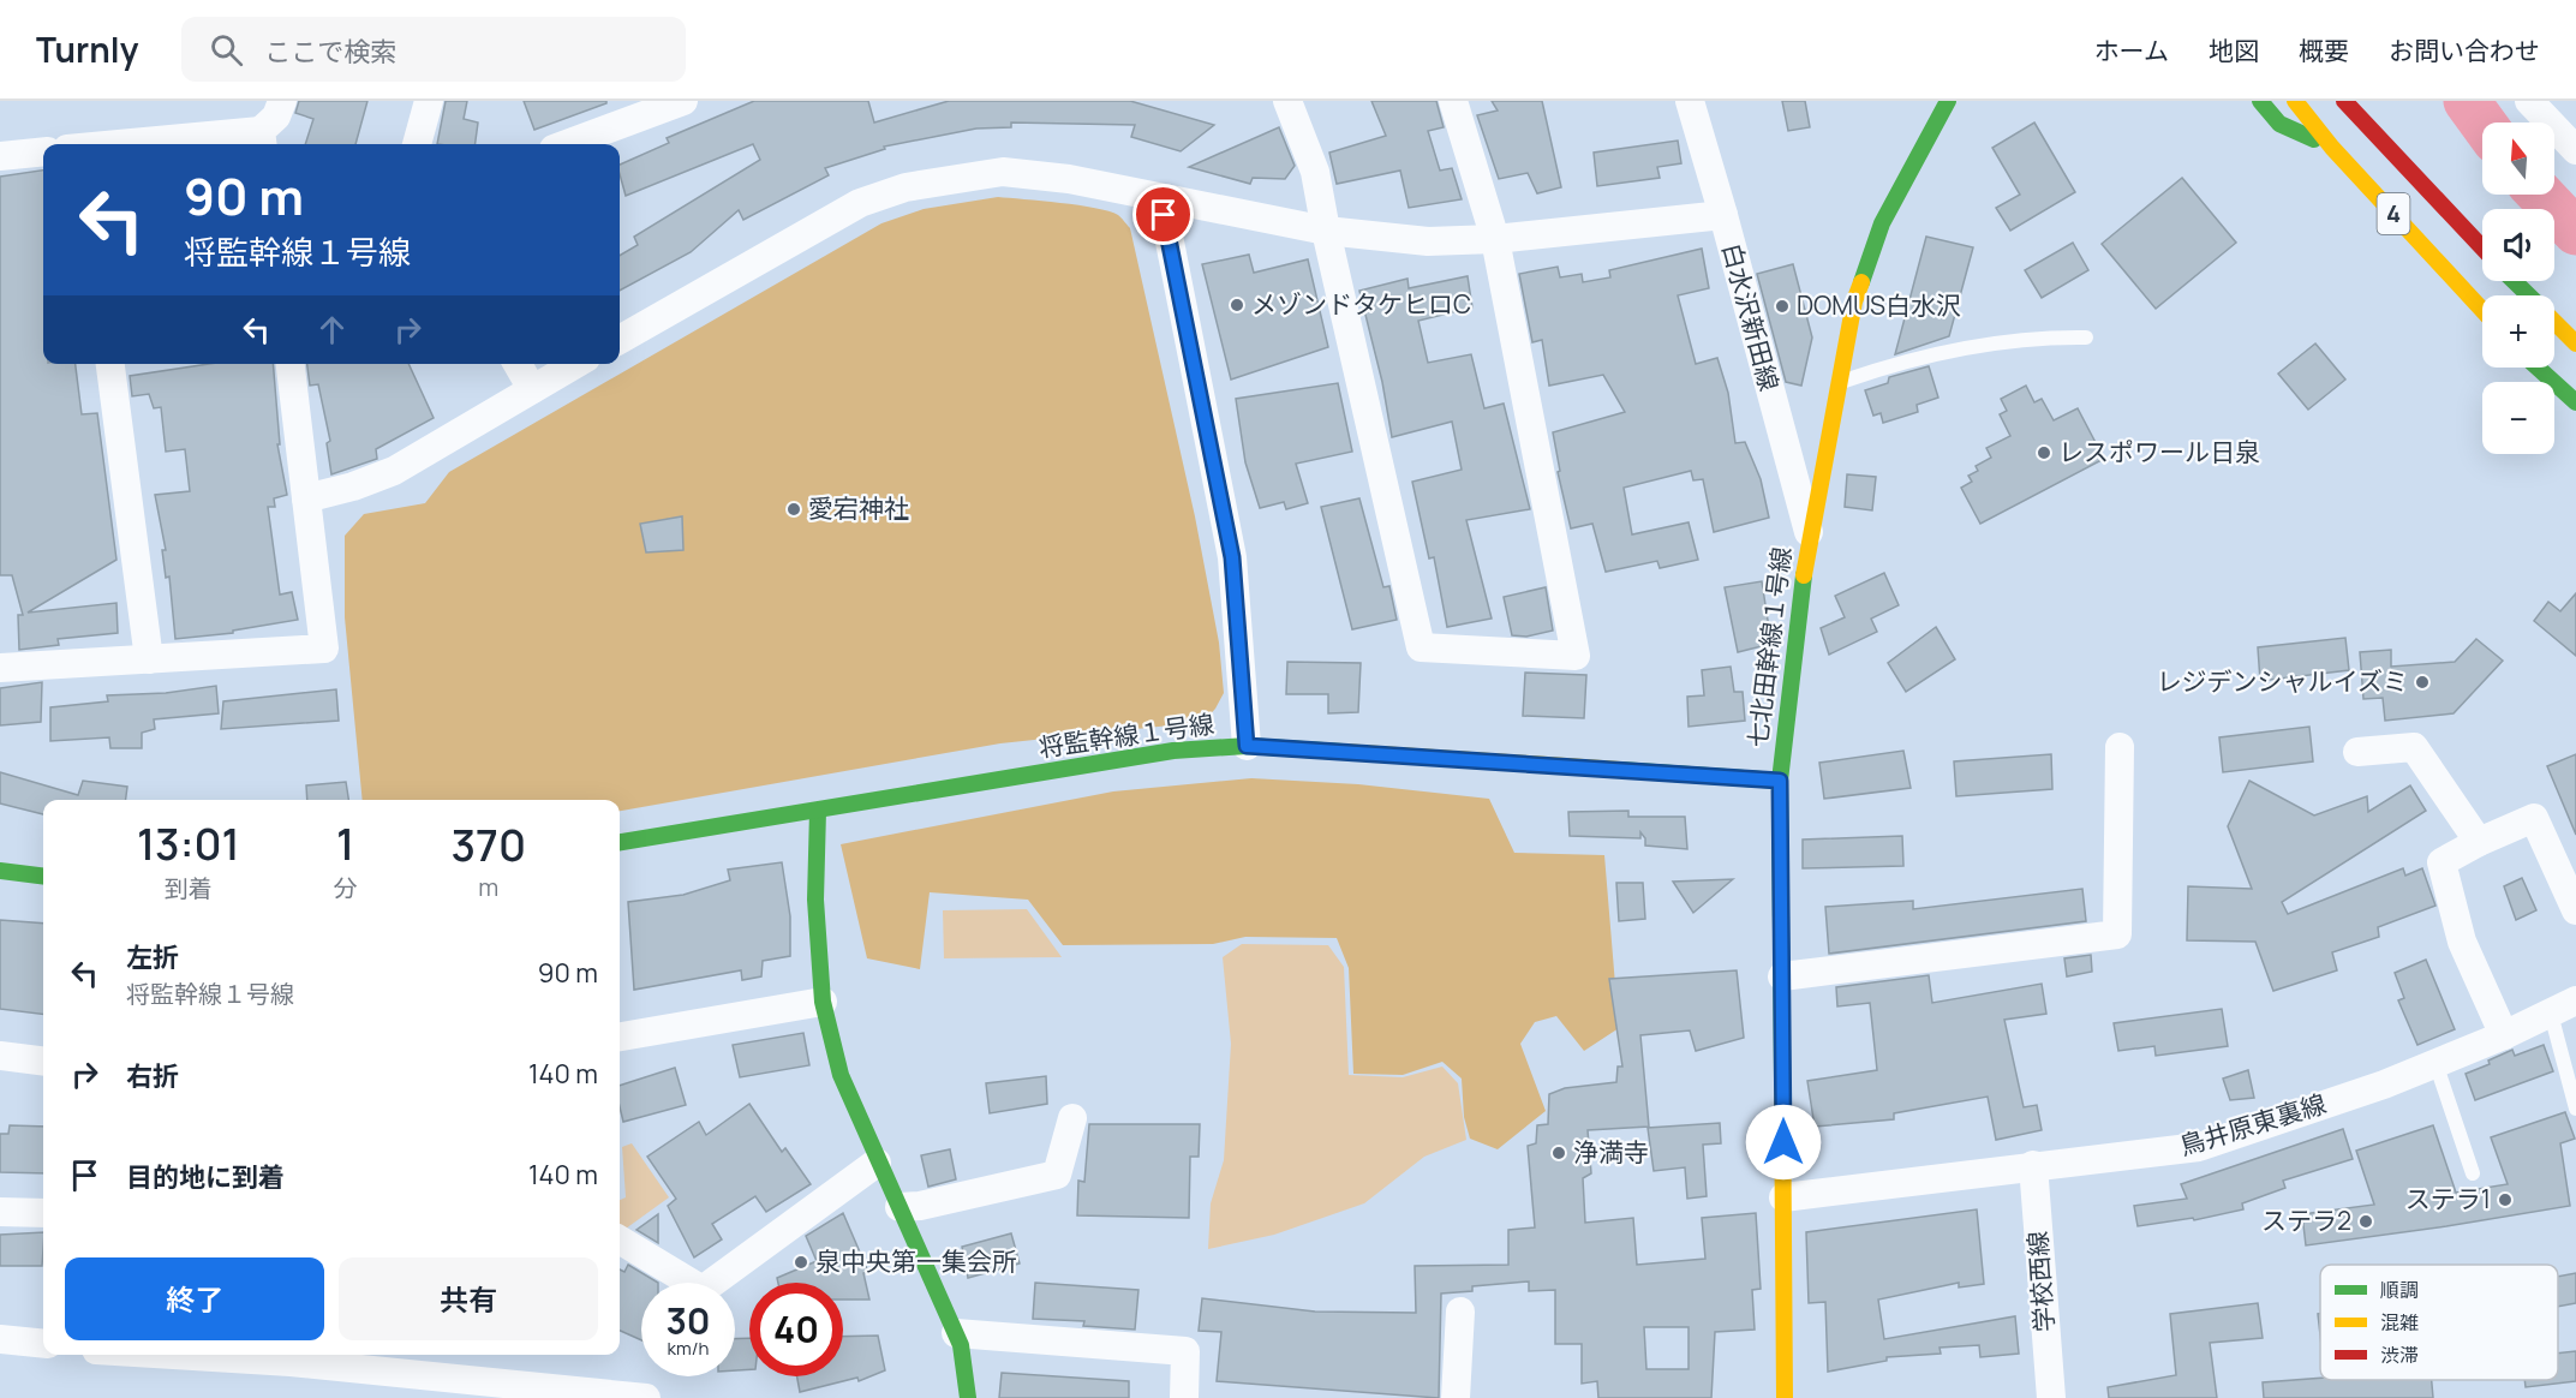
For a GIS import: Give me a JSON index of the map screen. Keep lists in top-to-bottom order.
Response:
{
  "streets": {
    "main road": ["4", "七北田幹線１号線", "将監幹線１号線"],
    "street": ["白水沢新田線", "鳥井原東裏線", "学校西線"]
  },
  "crossings": [
    ["白水沢新田線", "七北田幹線１号線"],
    ["七北田幹線１号線", "将監幹線１号線"],
    ["七北田幹線１号線", "鳥井原東裏線"],
    ["鳥井原東裏線", "学校西線"]
  ],
  "places": [
    "メゾンドタケヒロC",
    "DOMUS白水沢",
    "レスポワール日泉",
    "愛宕神社",
    "レジデンシャルイズミ",
    "浄満寺",
    "ステラ1",
    "ステラ2",
    "泉中央第一集会所"
  ],
  "legend": ["順調", "混雑", "渋滞"],
  "north": "top",
  "page": {
    "header": "Turnly",
    "search": "ここで検索",
    "nav": [
      "ホーム",
      "地図",
      "概要",
      "お問い合わせ"
    ],
    "map_buttons": ["+", "−"],
    "turn": ["90 m", "将監幹線１号線"],
    "eta": [
      "13:01",
      "到着",
      "1",
      "分",
      "370",
      "m"
    ],
    "list": [
      {
        "name": "左折",
        "note": "将監幹線１号線",
        "value": "90 m"
      },
      {
        "name": "右折",
        "value": "140 m"
      },
      {
        "name": "目的地に到着",
        "value": "140 m"
      }
    ],
    "buttons": ["終了", "共有"],
    "speed": "30 km/h",
    "limit": "40"
  }
}
